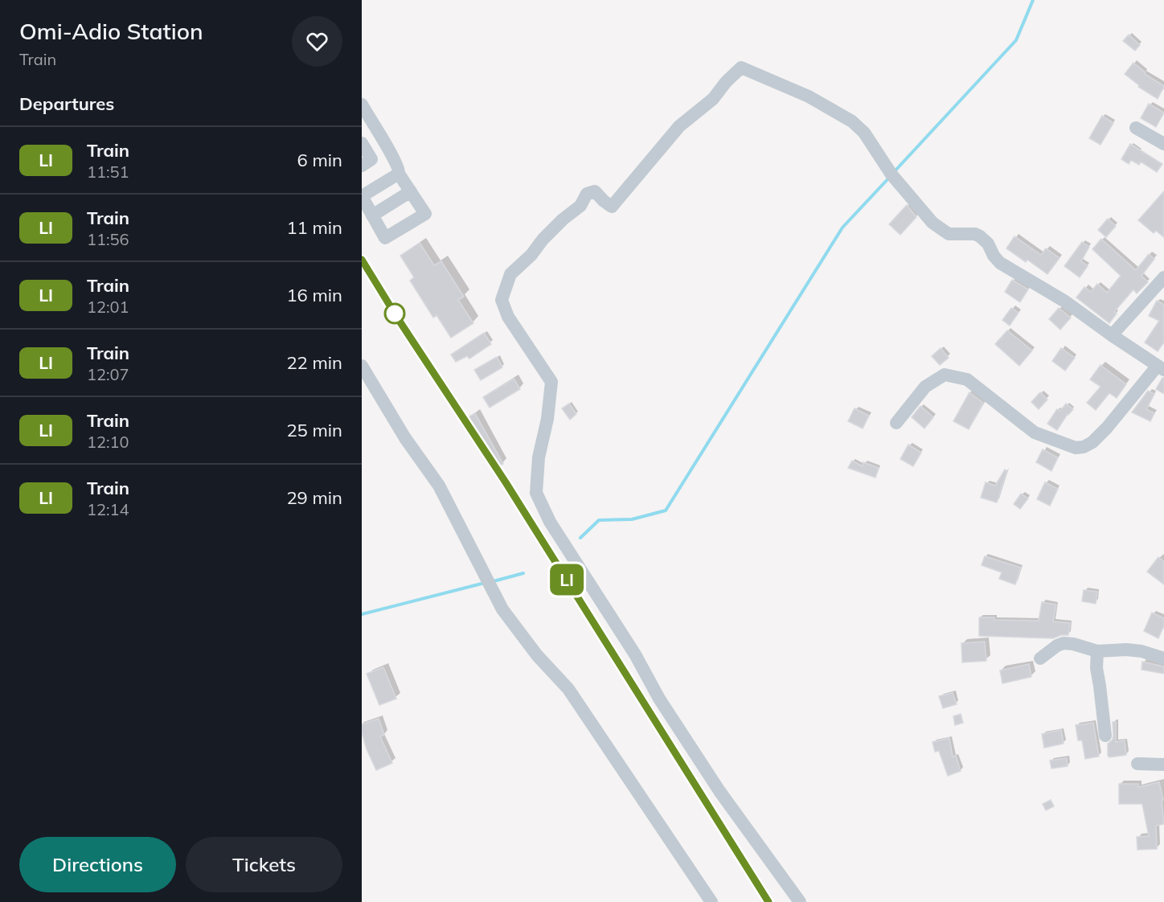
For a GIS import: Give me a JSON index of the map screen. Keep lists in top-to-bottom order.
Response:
{
  "page": {
    "heading": [
      ["Omi-Adio Station", "Train"],
      "Departures"
    ],
    "on_map": "LI",
    "list": [
      {
        "mark": "LI",
        "name": "Train",
        "note": "11:51",
        "value": "6 min"
      },
      {
        "mark": "LI",
        "name": "Train",
        "note": "11:56",
        "value": "11 min"
      },
      {
        "mark": "LI",
        "name": "Train",
        "note": "12:01",
        "value": "16 min"
      },
      {
        "mark": "LI",
        "name": "Train",
        "note": "12:07",
        "value": "22 min"
      },
      {
        "mark": "LI",
        "name": "Train",
        "note": "12:10",
        "value": "25 min"
      },
      {
        "mark": "LI",
        "name": "Train",
        "note": "12:14",
        "value": "29 min"
      }
    ],
    "buttons": ["Directions", "Tickets"]
  }
}
